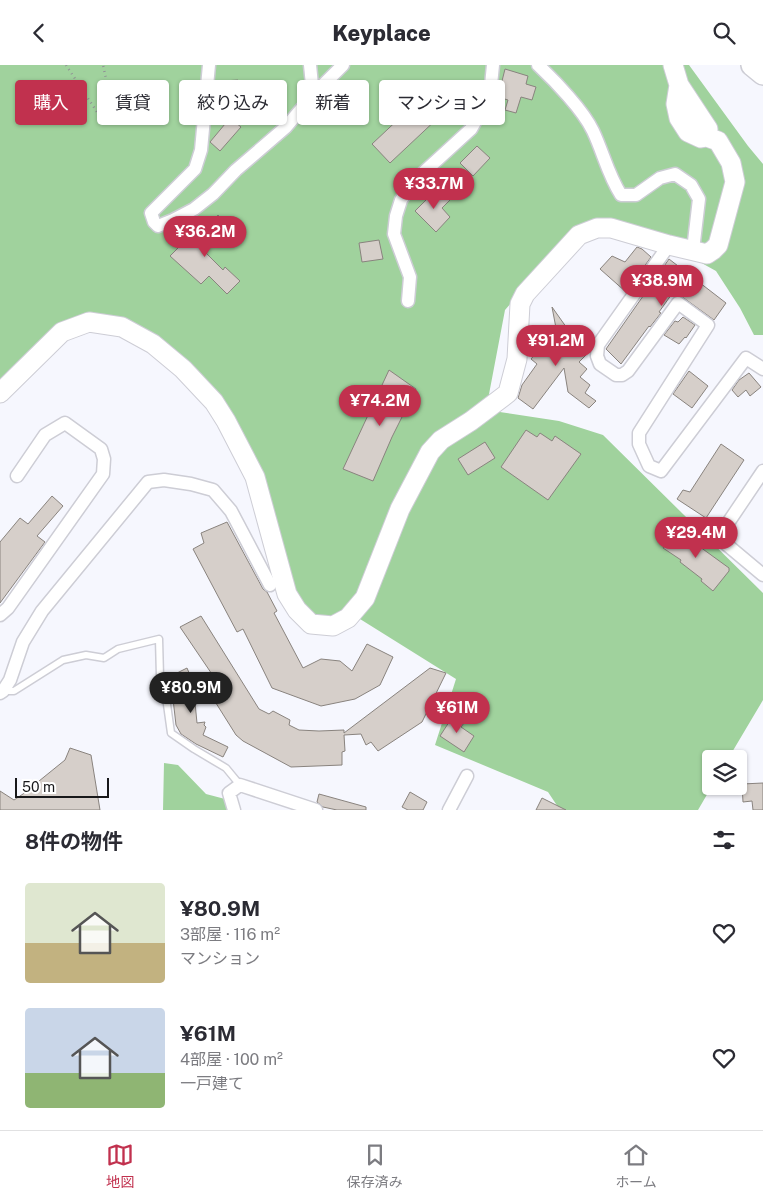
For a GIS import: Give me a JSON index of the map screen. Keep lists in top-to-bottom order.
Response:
{
  "scale_bar": "50 m",
  "page": {
    "header": "Keyplace",
    "chip": [
      "購入",
      "賃貸",
      "絞り込み",
      "新着",
      "マンション"
    ],
    "price": [
      "¥33.7M",
      "¥36.2M",
      "¥38.9M",
      "¥91.2M",
      "¥74.2M",
      "¥29.4M",
      "¥80.9M",
      "¥61M"
    ],
    "scale": "50 m",
    "heading": "8件の物件",
    "list": [
      {
        "name": "¥80.9M",
        "note": "3部屋 · 116 m² · マンション"
      },
      {
        "name": "¥61M",
        "note": "4部屋 · 100 m² · 一戸建て"
      }
    ],
    "tabs": ["地図", "保存済み", "ホーム"]
  }
}
